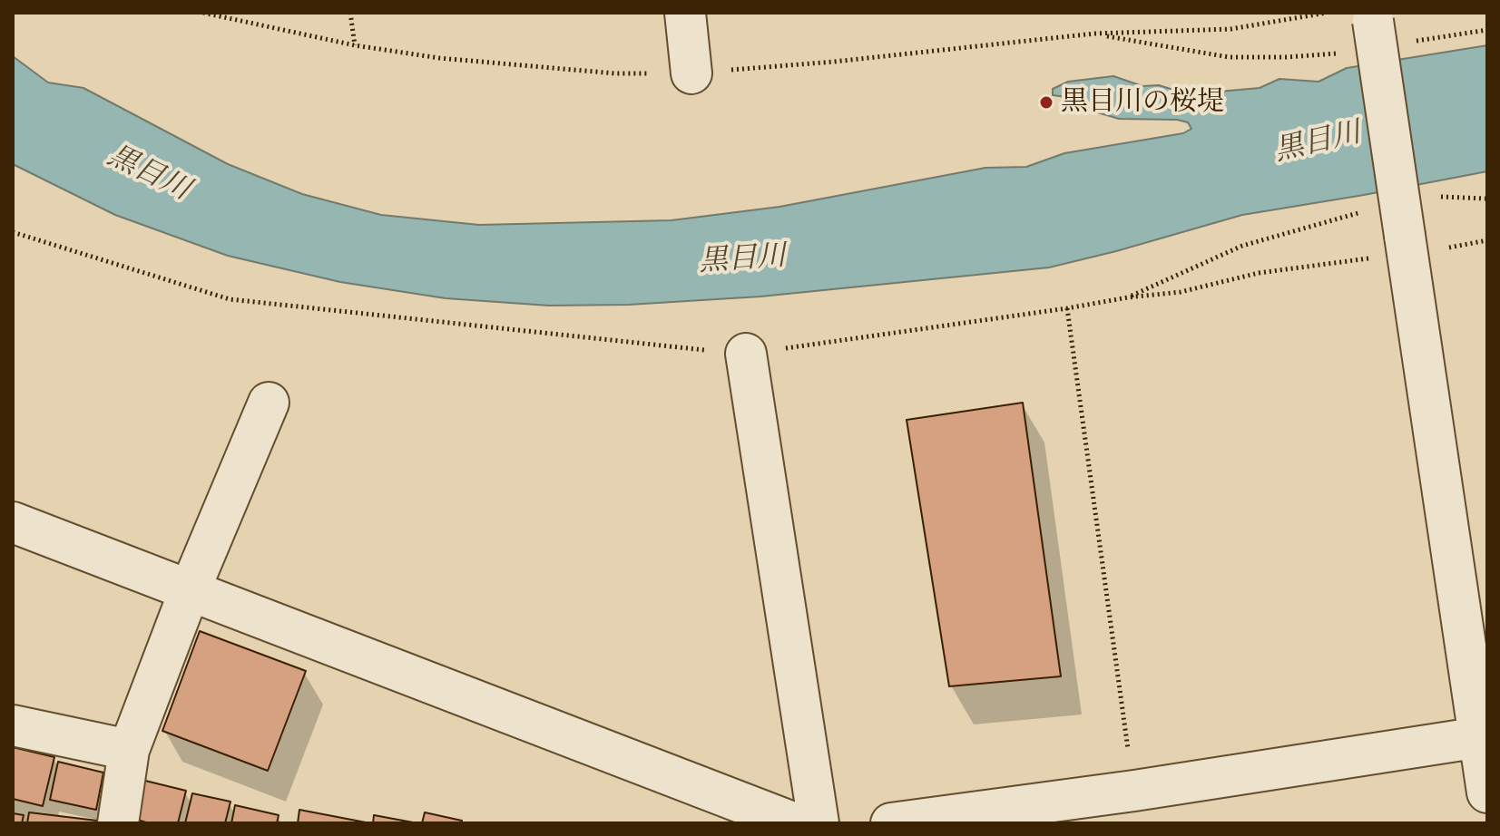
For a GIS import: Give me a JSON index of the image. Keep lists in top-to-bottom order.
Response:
{
  "water": ["黒目川"],
  "places": ["黒目川の桜堤"]
}
